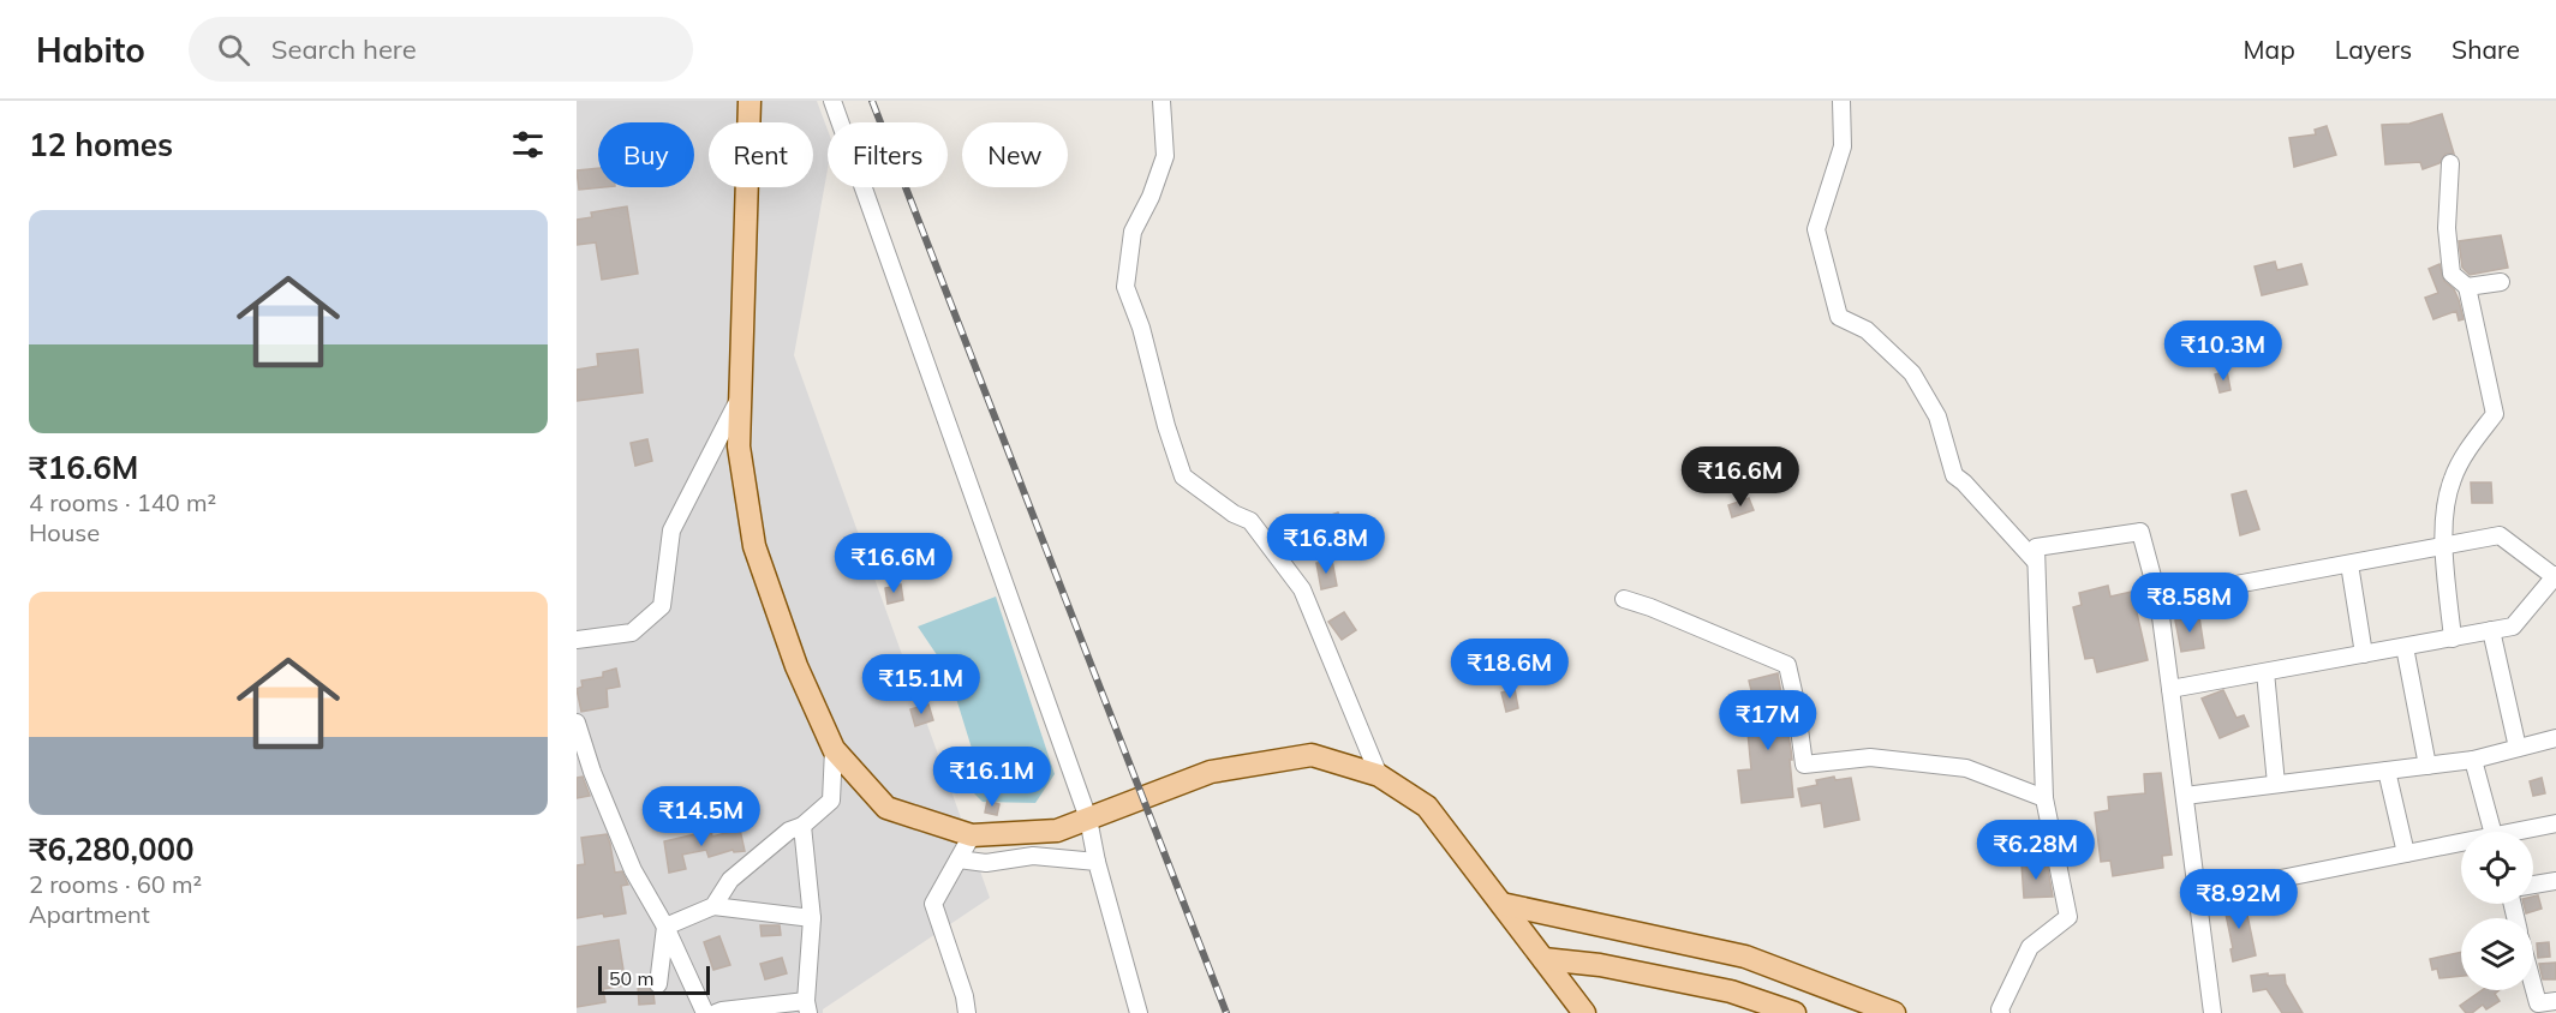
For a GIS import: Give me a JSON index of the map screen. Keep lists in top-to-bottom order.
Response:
{
  "scale_bar": "50 m",
  "page": {
    "header": "Habito",
    "search": "Search here",
    "nav": ["Map", "Layers", "Share"],
    "heading": "12 homes",
    "chip": [
      "Buy",
      "Rent",
      "Filters",
      "New"
    ],
    "list": [
      {
        "name": "₹16.6M",
        "note": "4 rooms · 140 m² · House"
      },
      {
        "name": "₹6,280,000",
        "note": "2 rooms · 60 m² · Apartment"
      }
    ],
    "price": [
      "₹10.3M",
      "₹16.6M",
      "₹16.8M",
      "₹16.6M",
      "₹8.58M",
      "₹18.6M",
      "₹15.1M",
      "₹17M",
      "₹16.1M",
      "₹14.5M",
      "₹6.28M",
      "₹8.92M"
    ],
    "scale": "50 m"
  }
}
